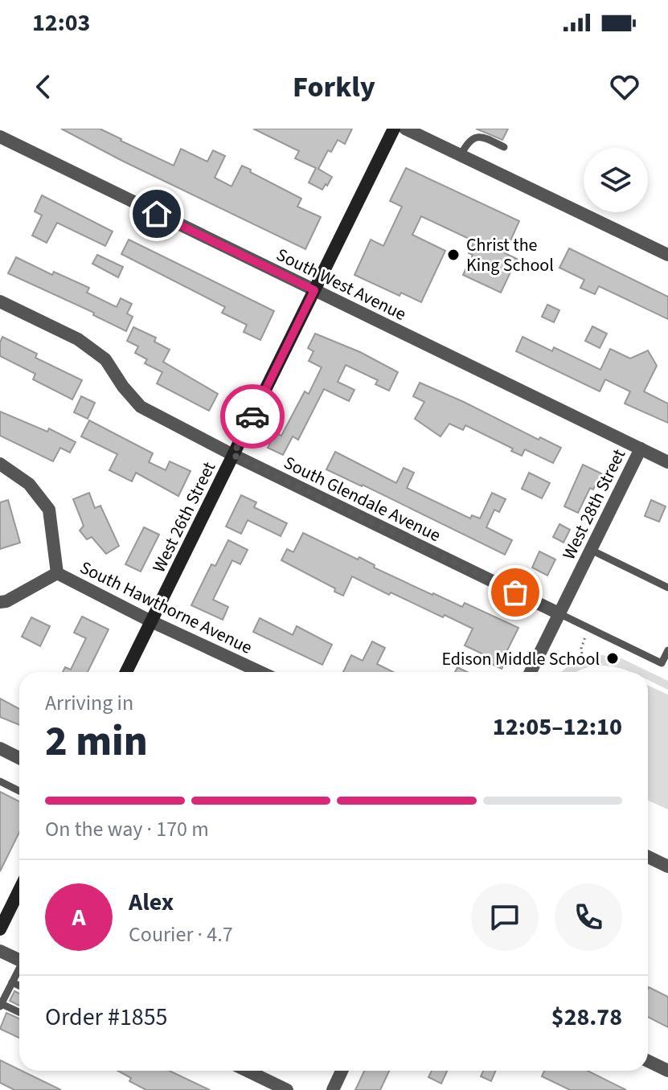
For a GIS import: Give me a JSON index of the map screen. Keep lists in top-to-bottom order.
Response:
{
  "streets": {
    "main road": ["West 26th Street"],
    "street": [
      "South West Avenue",
      "South Glendale Avenue",
      "West 28th Street",
      "South Hawthorne Avenue"
    ]
  },
  "crossings": [
    ["South West Avenue", "West 28th Street"],
    ["South West Avenue", "West 26th Street"],
    ["South Glendale Avenue", "West 28th Street"],
    ["South Glendale Avenue", "West 26th Street"],
    ["West 26th Street", "South Hawthorne Avenue"]
  ],
  "places": ["Christ the King School", "Edison Middle School"],
  "page": {
    "status": "12:03",
    "header": "Forkly",
    "heading": ["2 min", "Arriving in", "12:05–12:10"],
    "panel": [
      "Alex",
      "Courier · 4.7",
      "Order #1855",
      "$28.78"
    ],
    "bar": "On the way · 170 m",
    "round": "A"
  }
}
